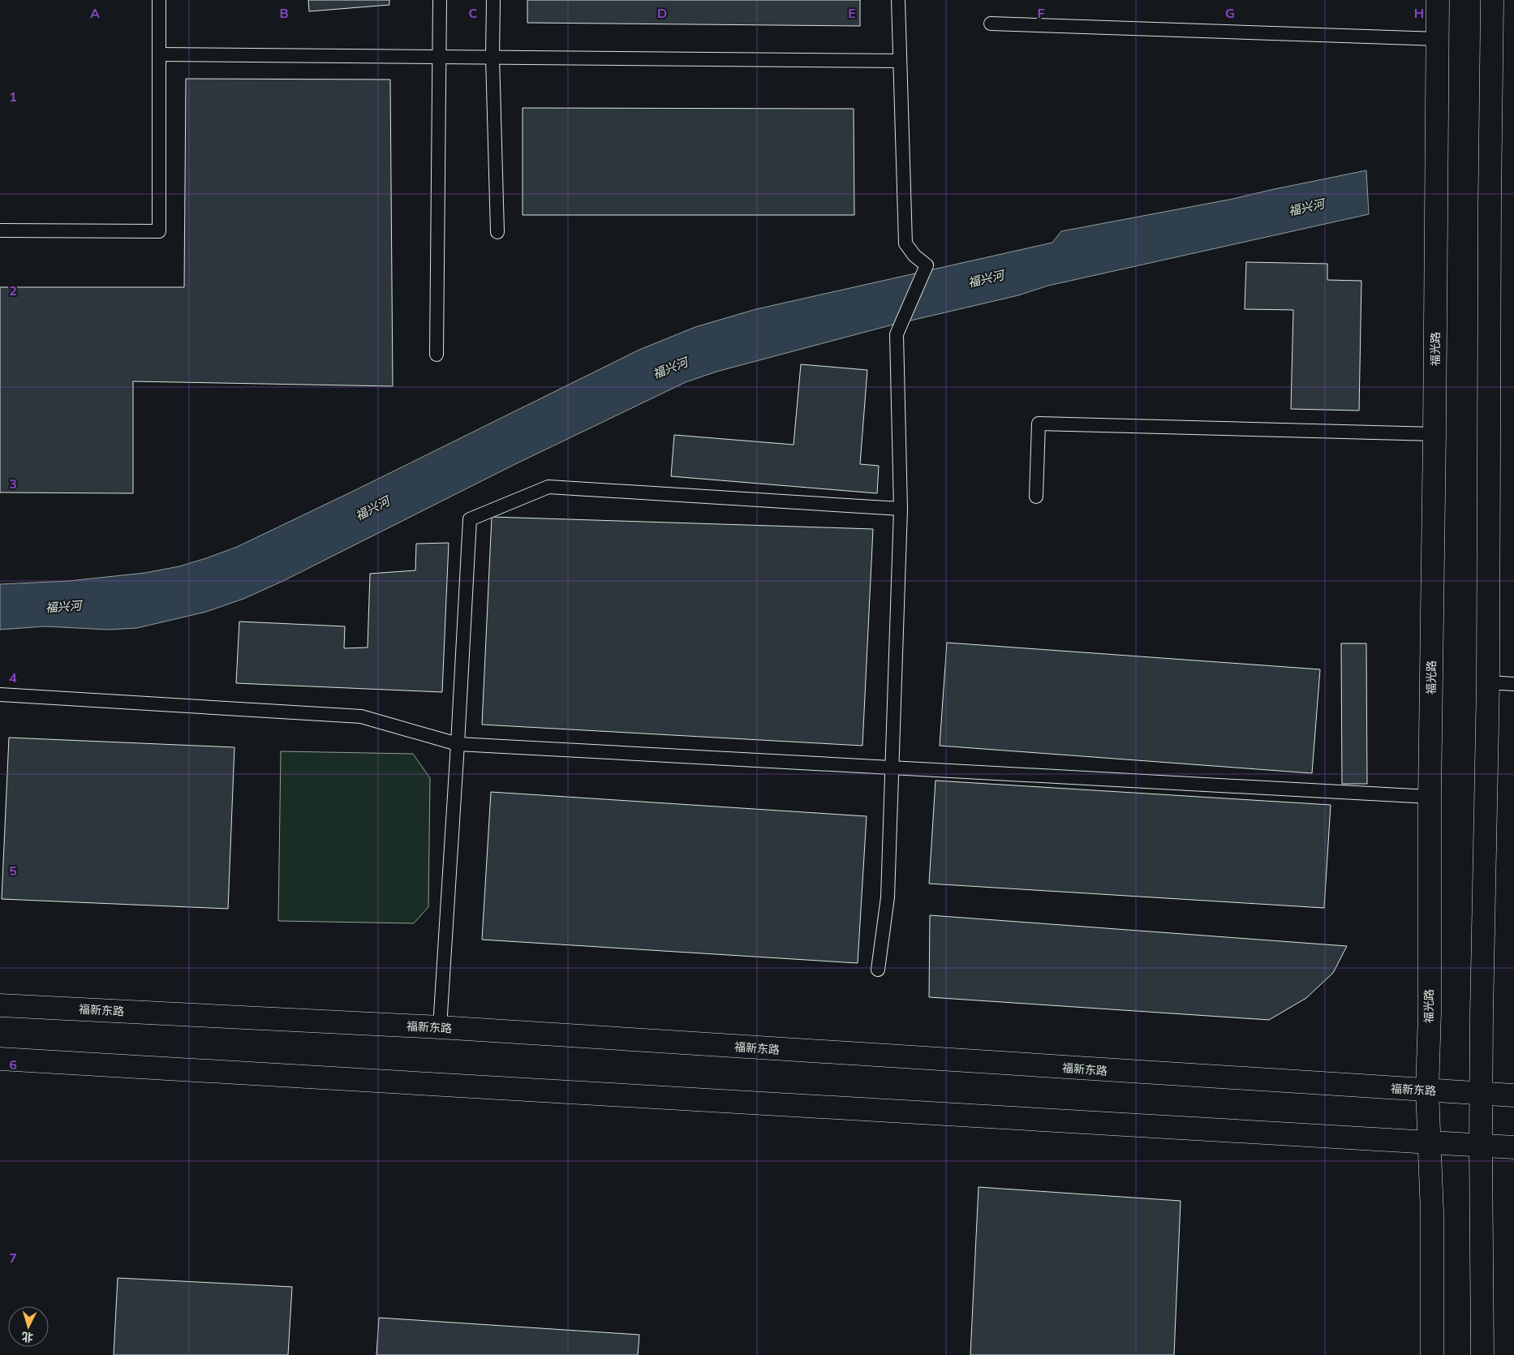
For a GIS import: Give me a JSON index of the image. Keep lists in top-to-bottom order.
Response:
{
  "streets": {
    "main road": ["福光路", "福新东路"]
  },
  "crossings": [
    ["福光路", "福新东路"]
  ],
  "water": ["福兴河"],
  "north": "bottom",
  "grid": {
    "columns": [
      "A",
      "B",
      "C",
      "D",
      "E",
      "F",
      "G",
      "H"
    ],
    "rows": [
      "1",
      "2",
      "3",
      "4",
      "5",
      "6",
      "7"
    ]
  }
}
